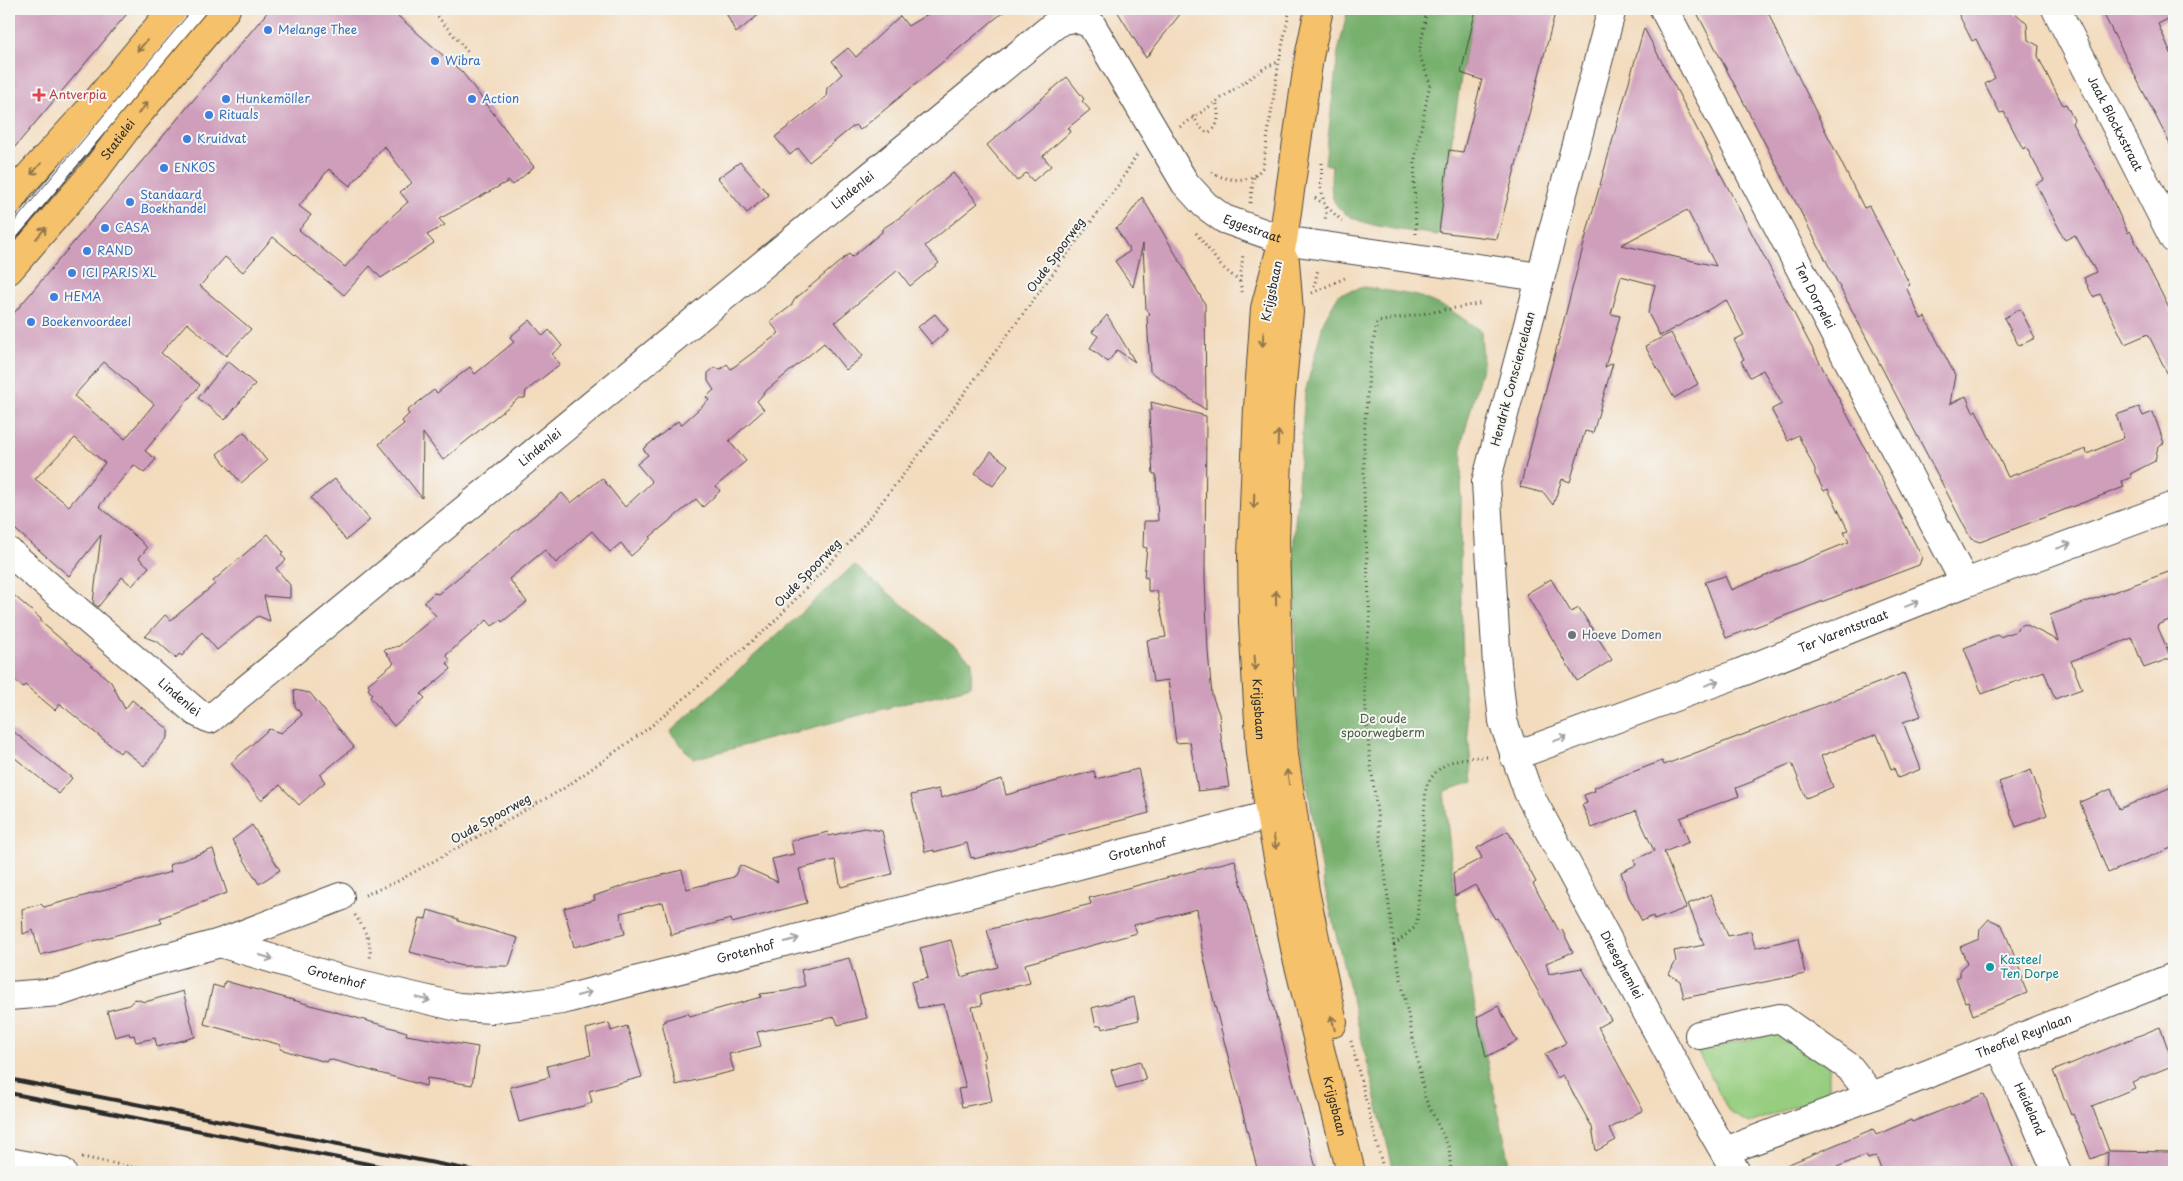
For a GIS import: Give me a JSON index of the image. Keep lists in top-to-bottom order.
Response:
{
  "streets": {
    "main road": ["Statielei", "Krijgsbaan"],
    "street": [
      "Jaak Blockxstraat",
      "Lindenlei",
      "Eggestraat",
      "Ten Dorpelei",
      "Hendrik Consciencelaan",
      "Ter Varentstraat",
      "Grotenhof",
      "Dieseghemlei",
      "Theofiel Reynlaan",
      "Heideland"
    ],
    "path": ["Oude Spoorweg"]
  },
  "crossings": [
    ["Lindenlei", "Eggestraat"],
    ["Eggestraat", "Oude Spoorweg"],
    ["Eggestraat", "Krijgsbaan"],
    ["Eggestraat", "Hendrik Consciencelaan"],
    ["Krijgsbaan", "Grotenhof"],
    ["Ten Dorpelei", "Ter Varentstraat"],
    ["Hendrik Consciencelaan", "Ter Varentstraat"],
    ["Hendrik Consciencelaan", "Dieseghemlei"],
    ["Ter Varentstraat", "Dieseghemlei"],
    ["Dieseghemlei", "Theofiel Reynlaan"],
    ["Theofiel Reynlaan", "Heideland"]
  ],
  "one_way": ["Ter Varentstraat", "Grotenhof"],
  "parks": ["De oude spoorwegberm"],
  "places": {
    "other": [
      "Melange Thee",
      "Wibra",
      "Hunkemöller",
      "Action",
      "Rituals",
      "Kruidvat",
      "ENKOS",
      "Standaard Boekhandel",
      "CASA",
      "RAND",
      "ICI PARIS XL",
      "HEMA",
      "Boekenvoordeel",
      "Hoeve Domen",
      "Kasteel Ten Dorpe"
    ],
    "health": ["Antverpia"]
  }
}
